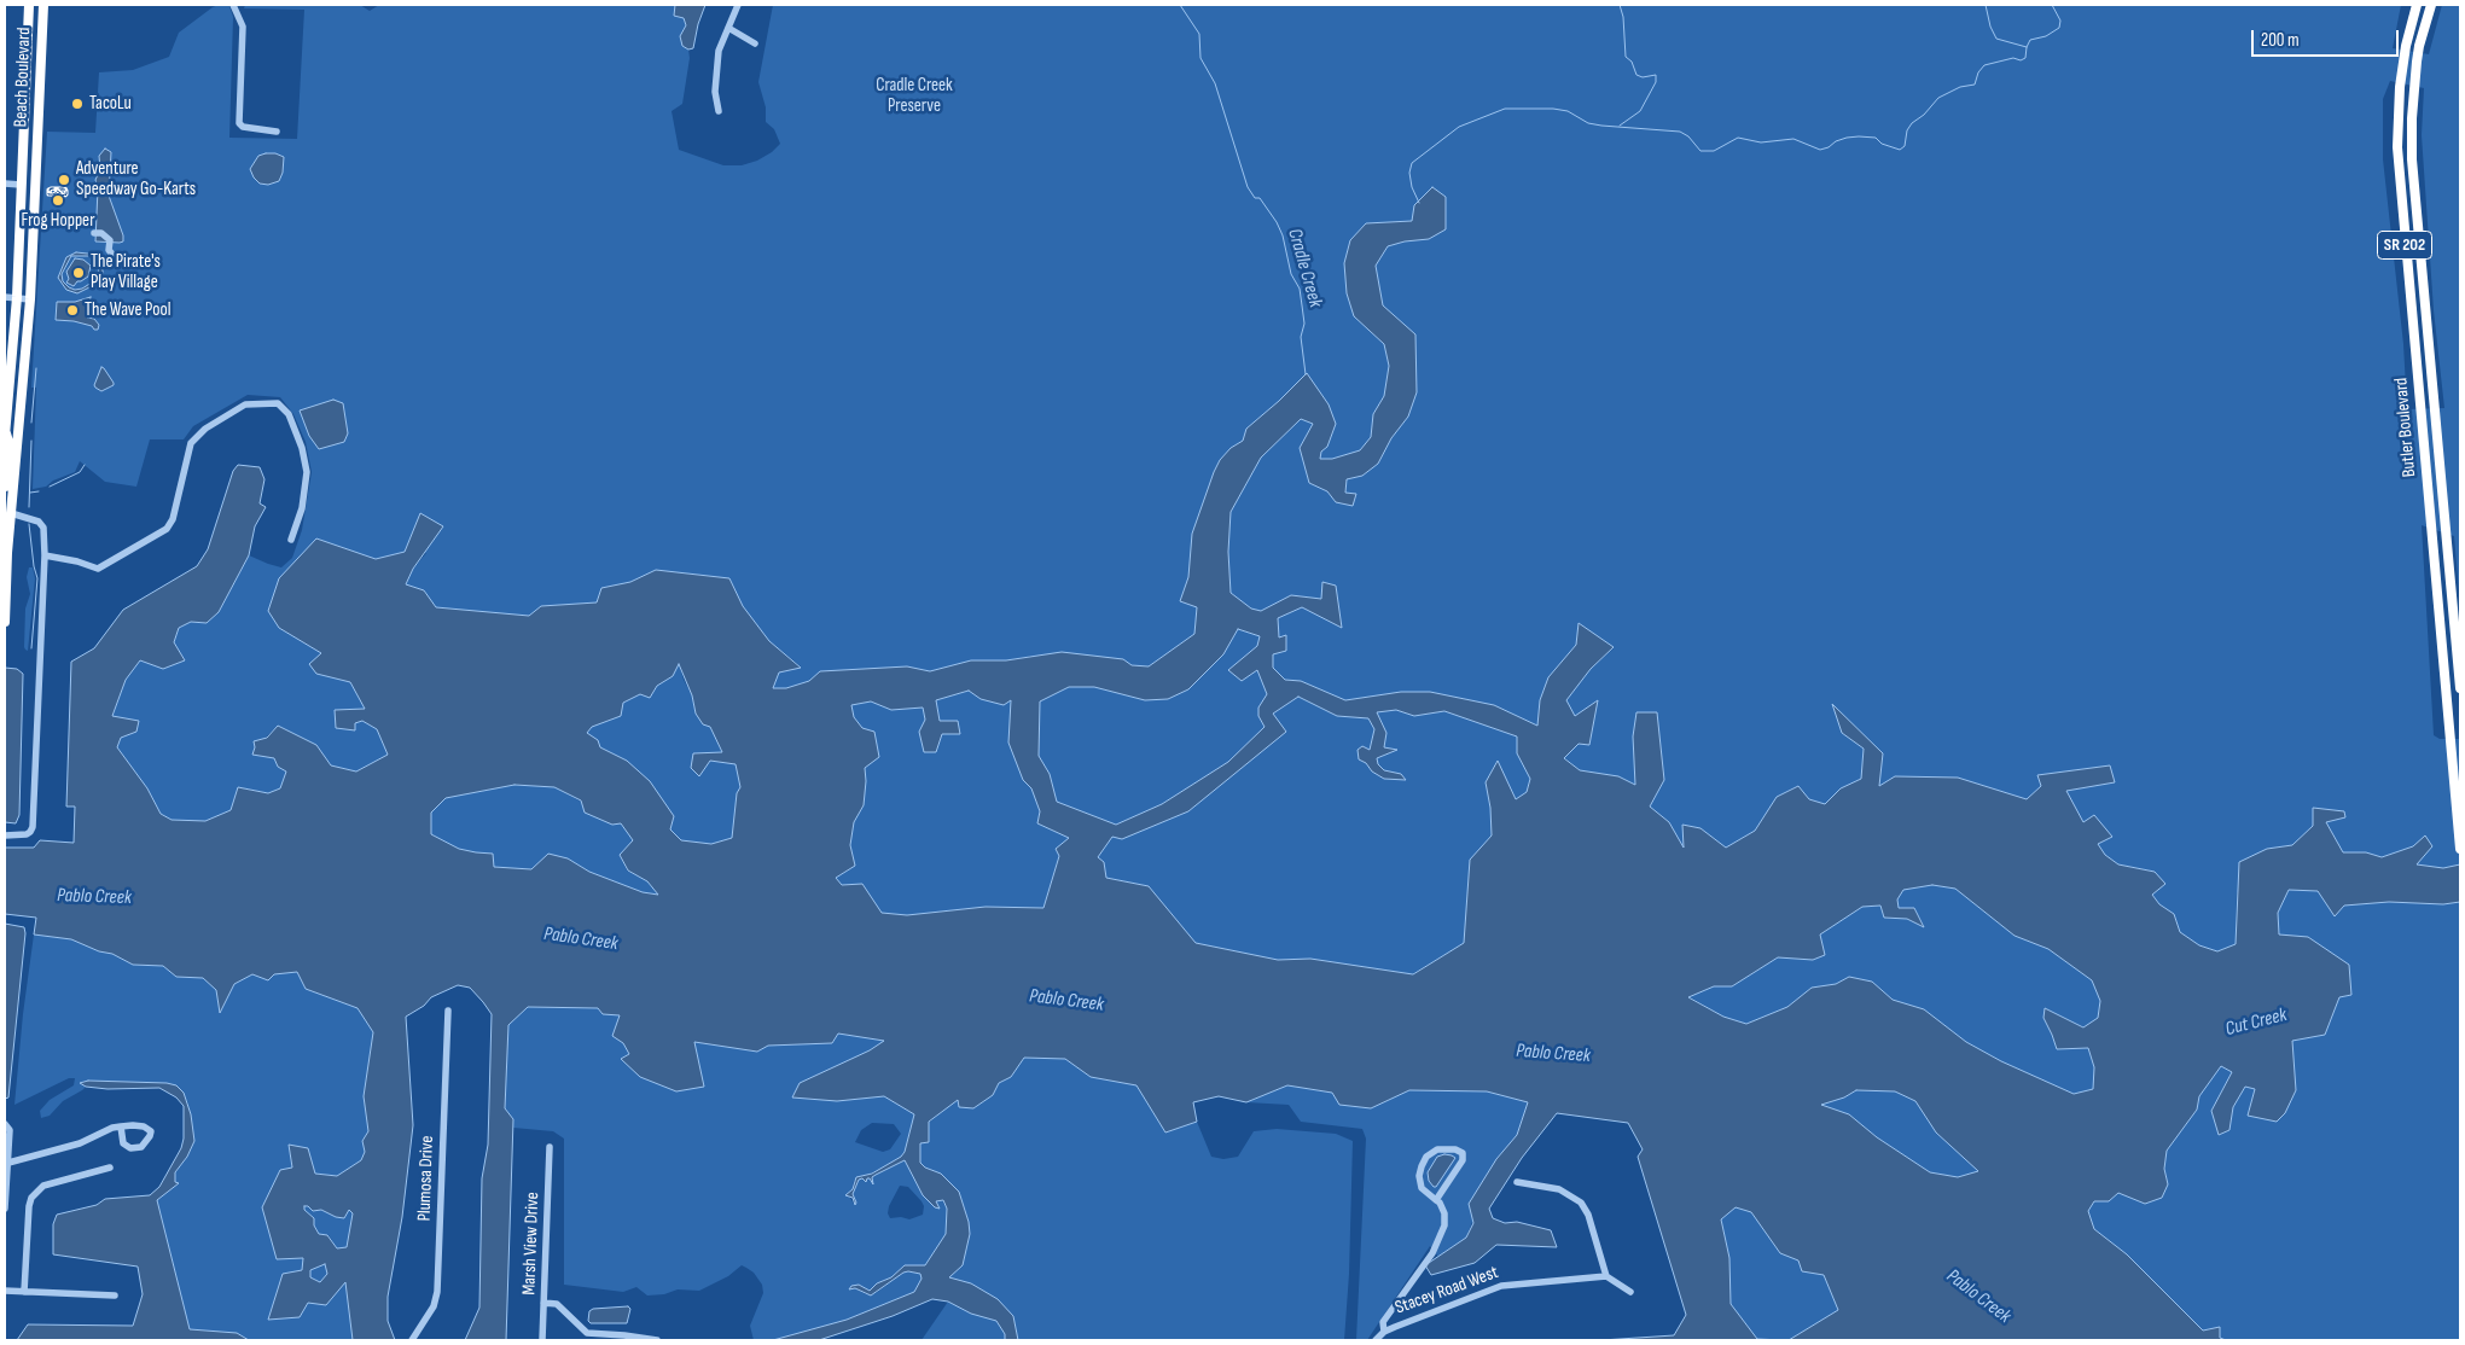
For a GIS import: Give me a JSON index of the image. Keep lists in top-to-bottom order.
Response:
{
  "streets": {
    "highway": ["Beach Boulevard", "SR 202", "Butler Boulevard"],
    "street": ["Plumosa Drive", "Marsh View Drive", "Stacey Road West"]
  },
  "water": ["Cradle Creek", "Pablo Creek", "Cut Creek"],
  "parks": ["Cradle Creek Preserve"],
  "places": [
    "TacoLu",
    "Adventure Speedway Go-Karts",
    "Frog Hopper",
    "The Pirate's Play Village",
    "The Wave Pool"
  ],
  "scale_bar": "200 m"
}
